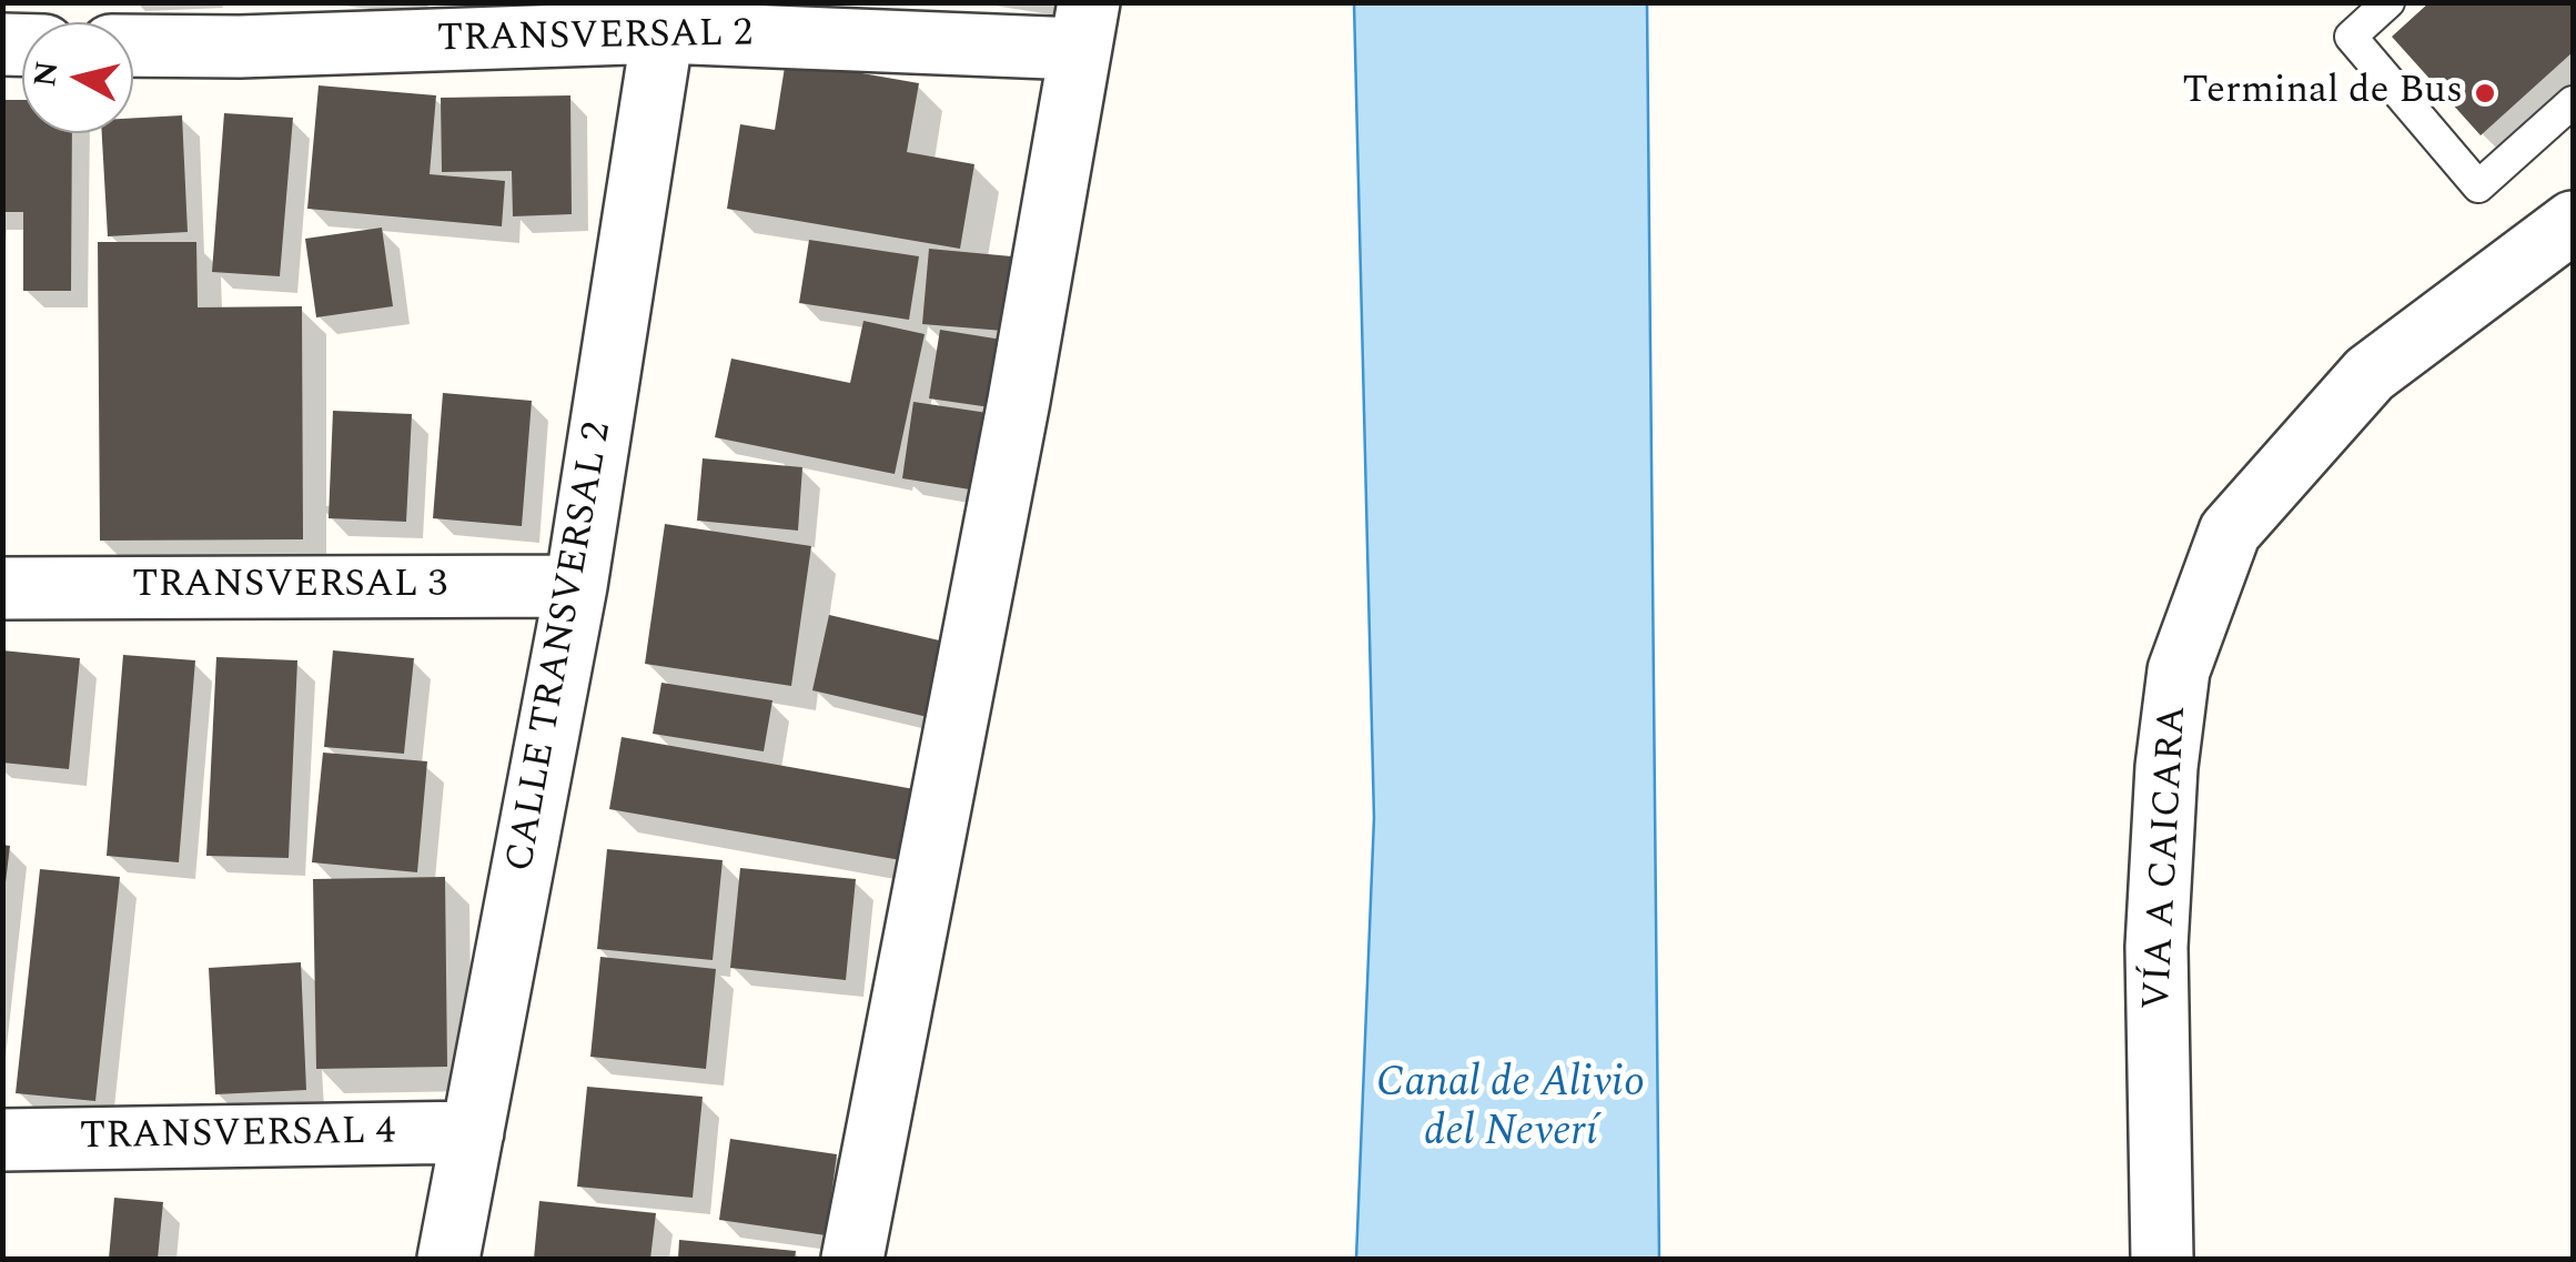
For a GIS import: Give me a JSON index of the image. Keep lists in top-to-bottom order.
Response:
{
  "streets": {
    "street": [
      "TRANSVERSAL 2",
      "TRANSVERSAL 3",
      "CALLE TRANSVERSAL 2",
      "VÍA A CAICARA",
      "TRANSVERSAL 4"
    ]
  },
  "crossings": [
    ["TRANSVERSAL 2", "CALLE TRANSVERSAL 2"],
    ["TRANSVERSAL 3", "CALLE TRANSVERSAL 2"],
    ["CALLE TRANSVERSAL 2", "TRANSVERSAL 4"]
  ],
  "water": ["Canal de Alivio del Neverí"],
  "places": ["Terminal de Bus"],
  "north": "left"
}
